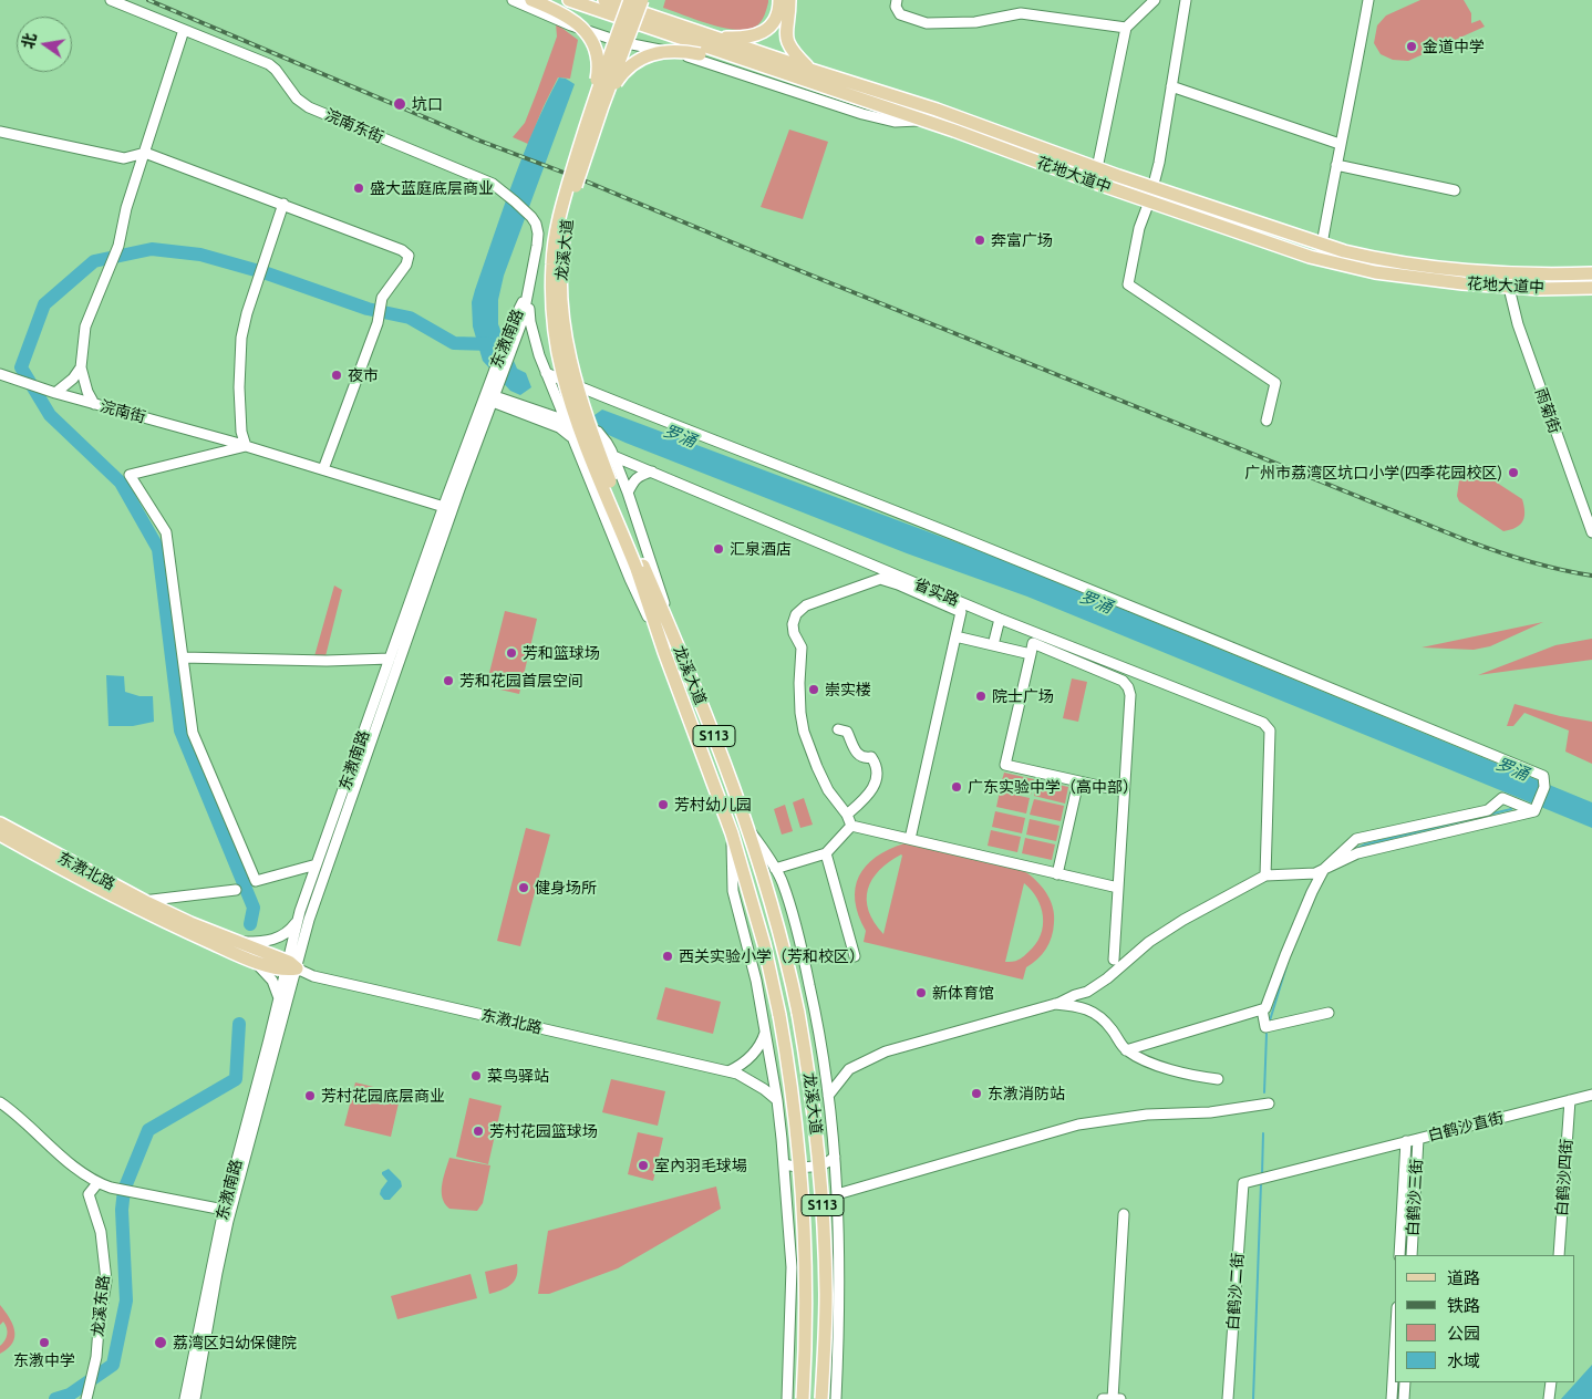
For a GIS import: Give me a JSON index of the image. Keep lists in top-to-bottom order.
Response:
{
  "streets": {
    "main road": [
      "花地大道中",
      "龙溪大道",
      "S113",
      "东漖北路"
    ],
    "street": [
      "浣南东街",
      "东漖南路",
      "雨菊街",
      "浣南街",
      "省实路",
      "白鹤沙直街",
      "白鹤沙四街",
      "白鹤沙三街",
      "白鹤沙二街",
      "龙溪东路"
    ]
  },
  "crossings": [
    ["浣南东街", "东漖南路"],
    ["花地大道中", "雨菊街"],
    ["东漖南路", "浣南街"],
    ["东漖南路", "东漖北路"],
    ["白鹤沙直街", "白鹤沙四街"],
    ["白鹤沙直街", "白鹤沙三街"],
    ["白鹤沙直街", "白鹤沙二街"]
  ],
  "water": ["罗涌"],
  "places": [
    "金道中学",
    "坑口",
    "盛大蓝庭底层商业",
    "奔富广场",
    "夜市",
    "广州市荔湾区坑口小学(四季花园校区)",
    "汇泉酒店",
    "芳和篮球场",
    "芳和花园首层空间",
    "崇实楼",
    "院士广场",
    "广东实验中学（高中部）",
    "芳村幼儿园",
    "健身场所",
    "西关实验小学（芳和校区）",
    "新体育馆",
    "菜鸟驿站",
    "东漖消防站",
    "芳村花园底层商业",
    "芳村花园篮球场",
    "室內羽毛球場",
    "东漖中学",
    "荔湾区妇幼保健院"
  ],
  "legend": [
    "道路",
    "铁路",
    "公园",
    "水域"
  ],
  "north": "left"
}
